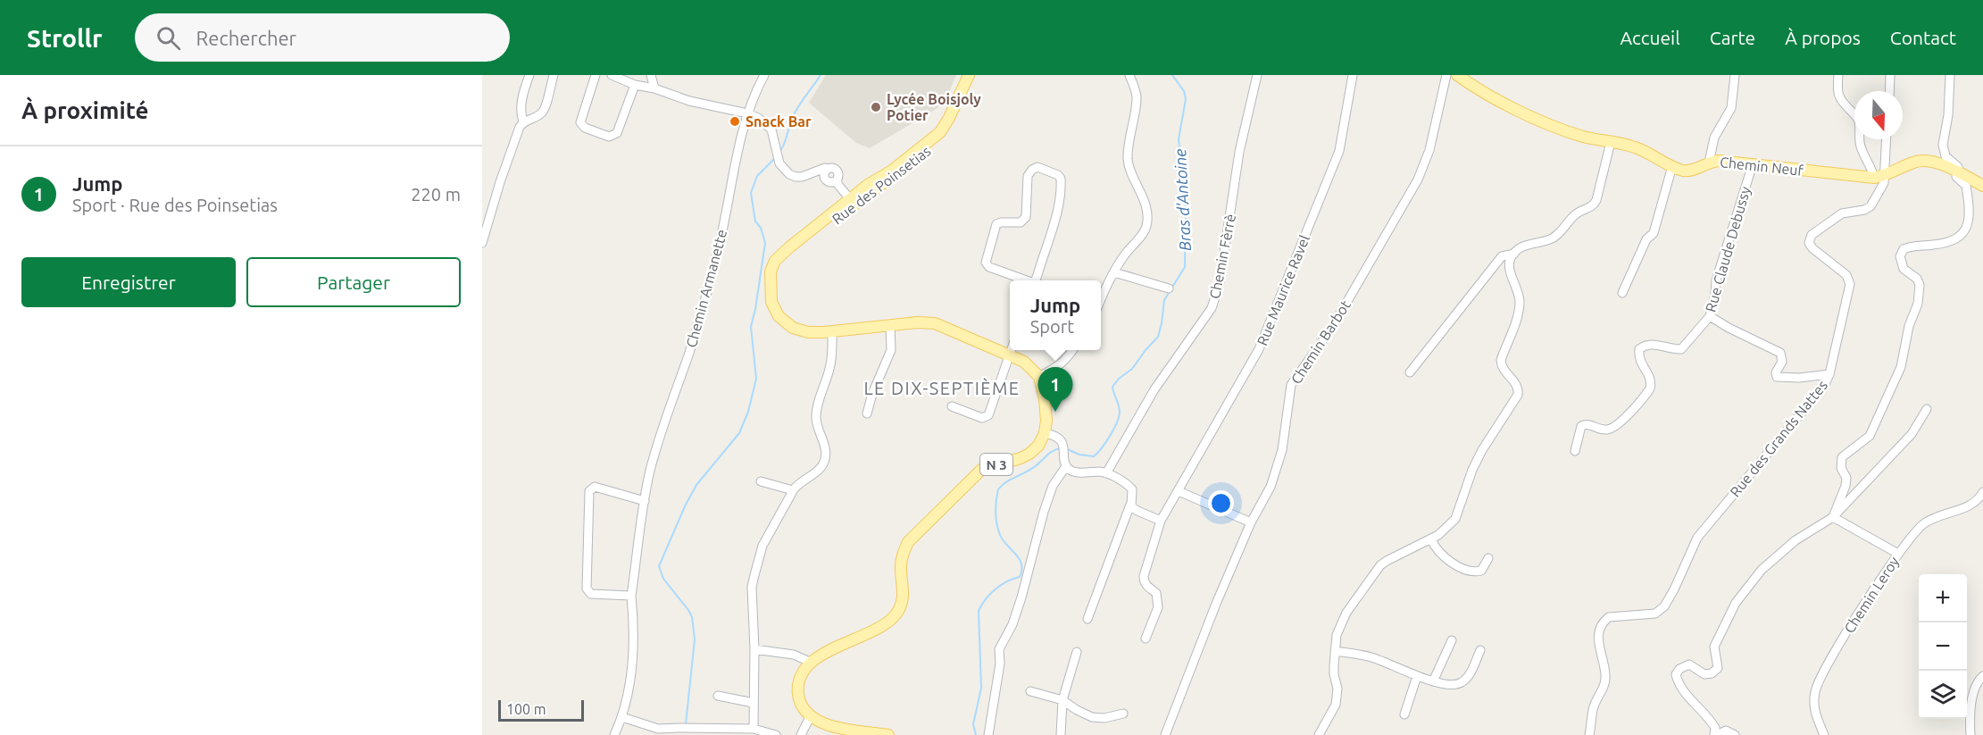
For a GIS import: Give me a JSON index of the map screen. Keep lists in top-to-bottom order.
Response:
{
  "streets": {
    "main road": ["Chemin Neuf", "Rue des Poinsetias", "N 3"],
    "street": [
      "Rue Claude Debussy",
      "Chemin Fèrrè",
      "Chemin Armanette",
      "Rue Maurice Ravel",
      "Chemin Barbot",
      "Rue des Grands Nattes",
      "Chemin Leroy"
    ]
  },
  "crossings": [
    ["Chemin Neuf", "Rue Claude Debussy"],
    ["Chemin Neuf", "Rue des Grands Nattes"]
  ],
  "districts": ["LE DIX-SEPTIÈME"],
  "water": ["Bras d'Antoine"],
  "places": ["Lycée Boisjoly Potier", "Snack Bar"],
  "scale_bar": "100 m",
  "north": "bottom",
  "page": {
    "header": "Strollr",
    "search": "Rechercher",
    "nav": [
      "Accueil",
      "Carte",
      "À propos",
      "Contact"
    ],
    "heading": "À proximité",
    "list": [
      {
        "mark": "1",
        "name": "Jump",
        "note": "Sport · Rue des Poinsetias",
        "value": "220 m"
      }
    ],
    "buttons": ["Enregistrer", "Partager"],
    "popup": ["Jump", "Sport"],
    "pins": "1",
    "map_buttons": ["+", "−"],
    "scale": "100 m"
  }
}
